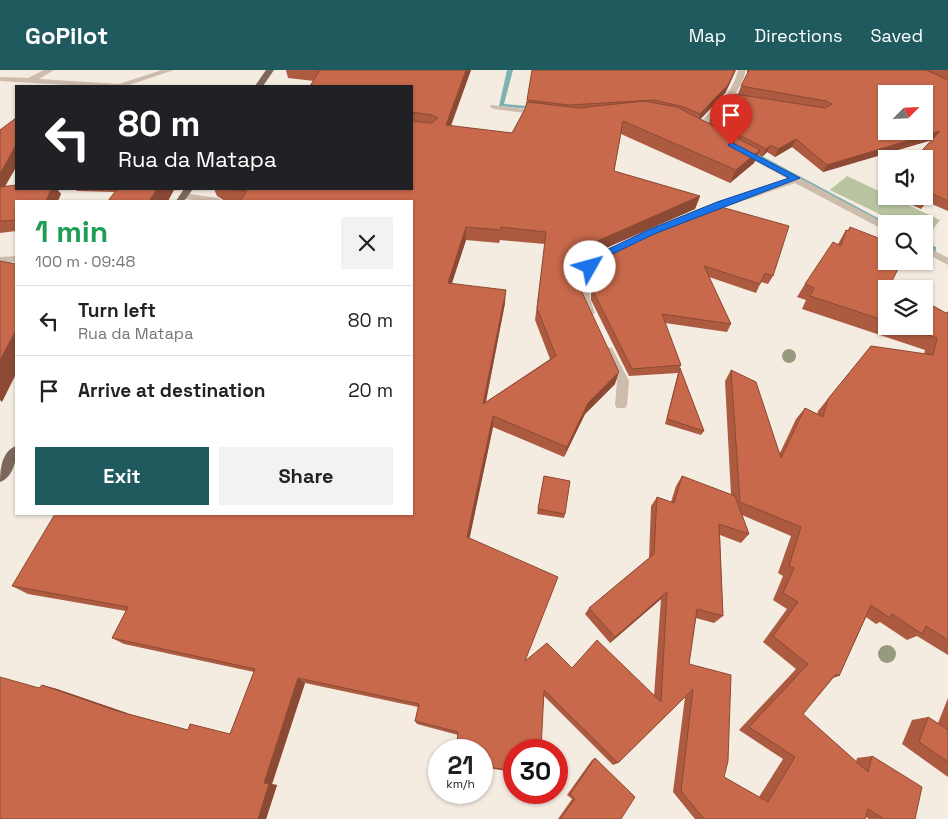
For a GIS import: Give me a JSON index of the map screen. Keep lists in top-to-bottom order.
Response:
{
  "north": "top right",
  "page": {
    "header": "GoPilot",
    "nav": ["Map", "Directions", "Saved"],
    "turn": ["80 m", "Rua da Matapa"],
    "heading": ["1 min", "100 m · 09:48"],
    "list": [
      {
        "name": "Turn left",
        "note": "Rua da Matapa",
        "value": "80 m"
      },
      {
        "name": "Arrive at destination",
        "value": "20 m"
      }
    ],
    "buttons": ["Exit", "Share"],
    "speed": "21 km/h",
    "limit": "30"
  }
}
